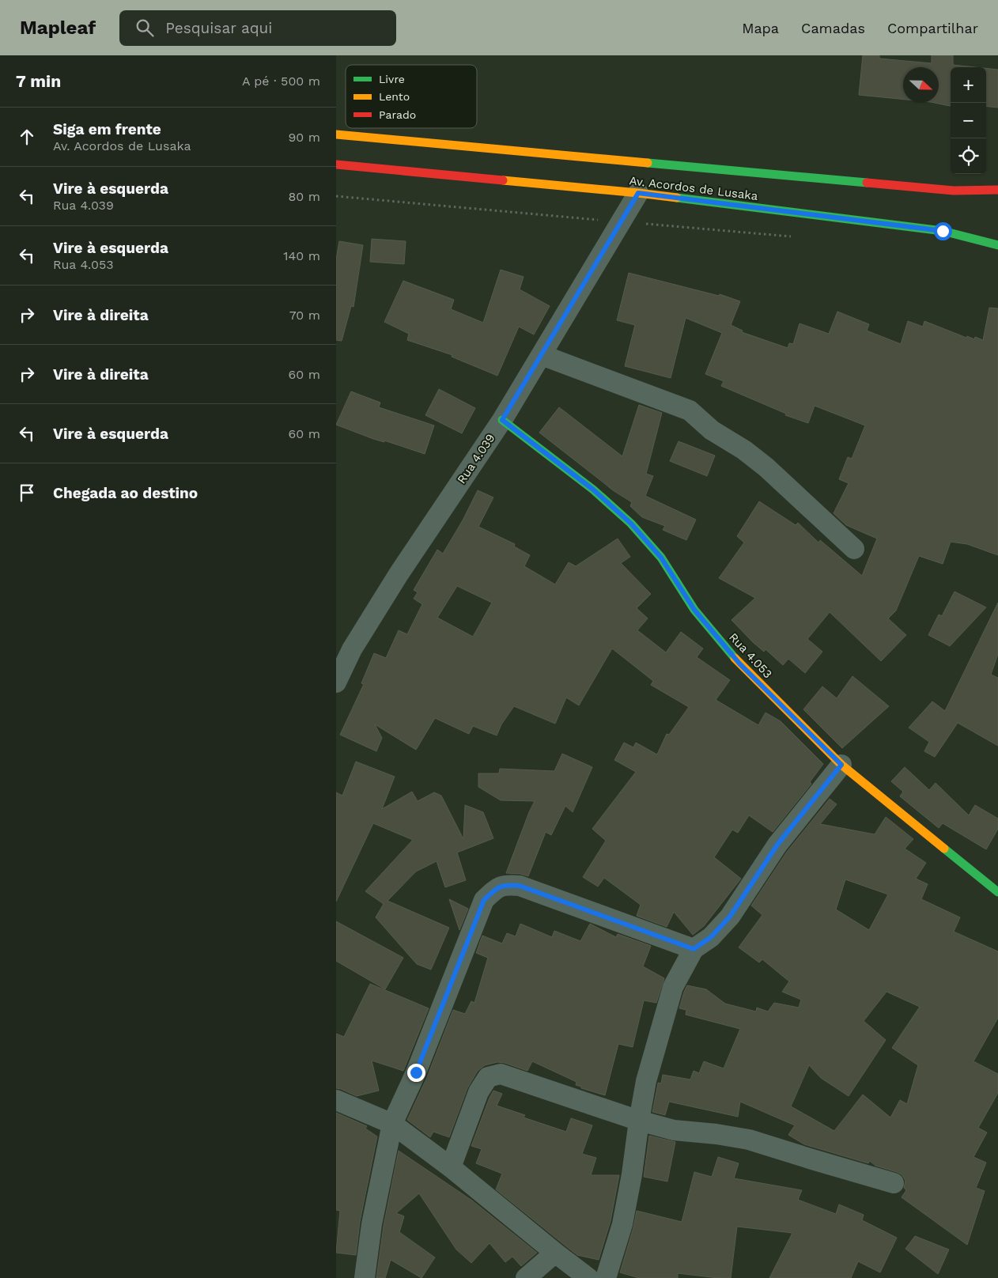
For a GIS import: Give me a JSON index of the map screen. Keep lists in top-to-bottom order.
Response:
{
  "streets": {
    "main road": ["Av. Acordos de Lusaka", "Rua 4.053"],
    "street": ["Rua 4.039"]
  },
  "crossings": [
    ["Av. Acordos de Lusaka", "Rua 4.039"],
    ["Rua 4.039", "Rua 4.053"]
  ],
  "legend": ["Livre", "Lento", "Parado"],
  "north": "right",
  "page": {
    "header": "Mapleaf",
    "search": "Pesquisar aqui",
    "nav": ["Mapa", "Camadas", "Compartilhar"],
    "heading": ["7 min", "A pé · 500 m"],
    "map_buttons": ["+", "−"],
    "list": [
      ["Siga em frente", "Av. Acordos de Lusaka", "90 m"],
      ["Vire à esquerda", "Rua 4.039", "80 m"],
      ["Vire à esquerda", "Rua 4.053", "140 m"],
      ["Vire à direita", "70 m"],
      ["Vire à direita", "60 m"],
      ["Vire à esquerda", "60 m"],
      "Chegada ao destino"
    ]
  }
}
